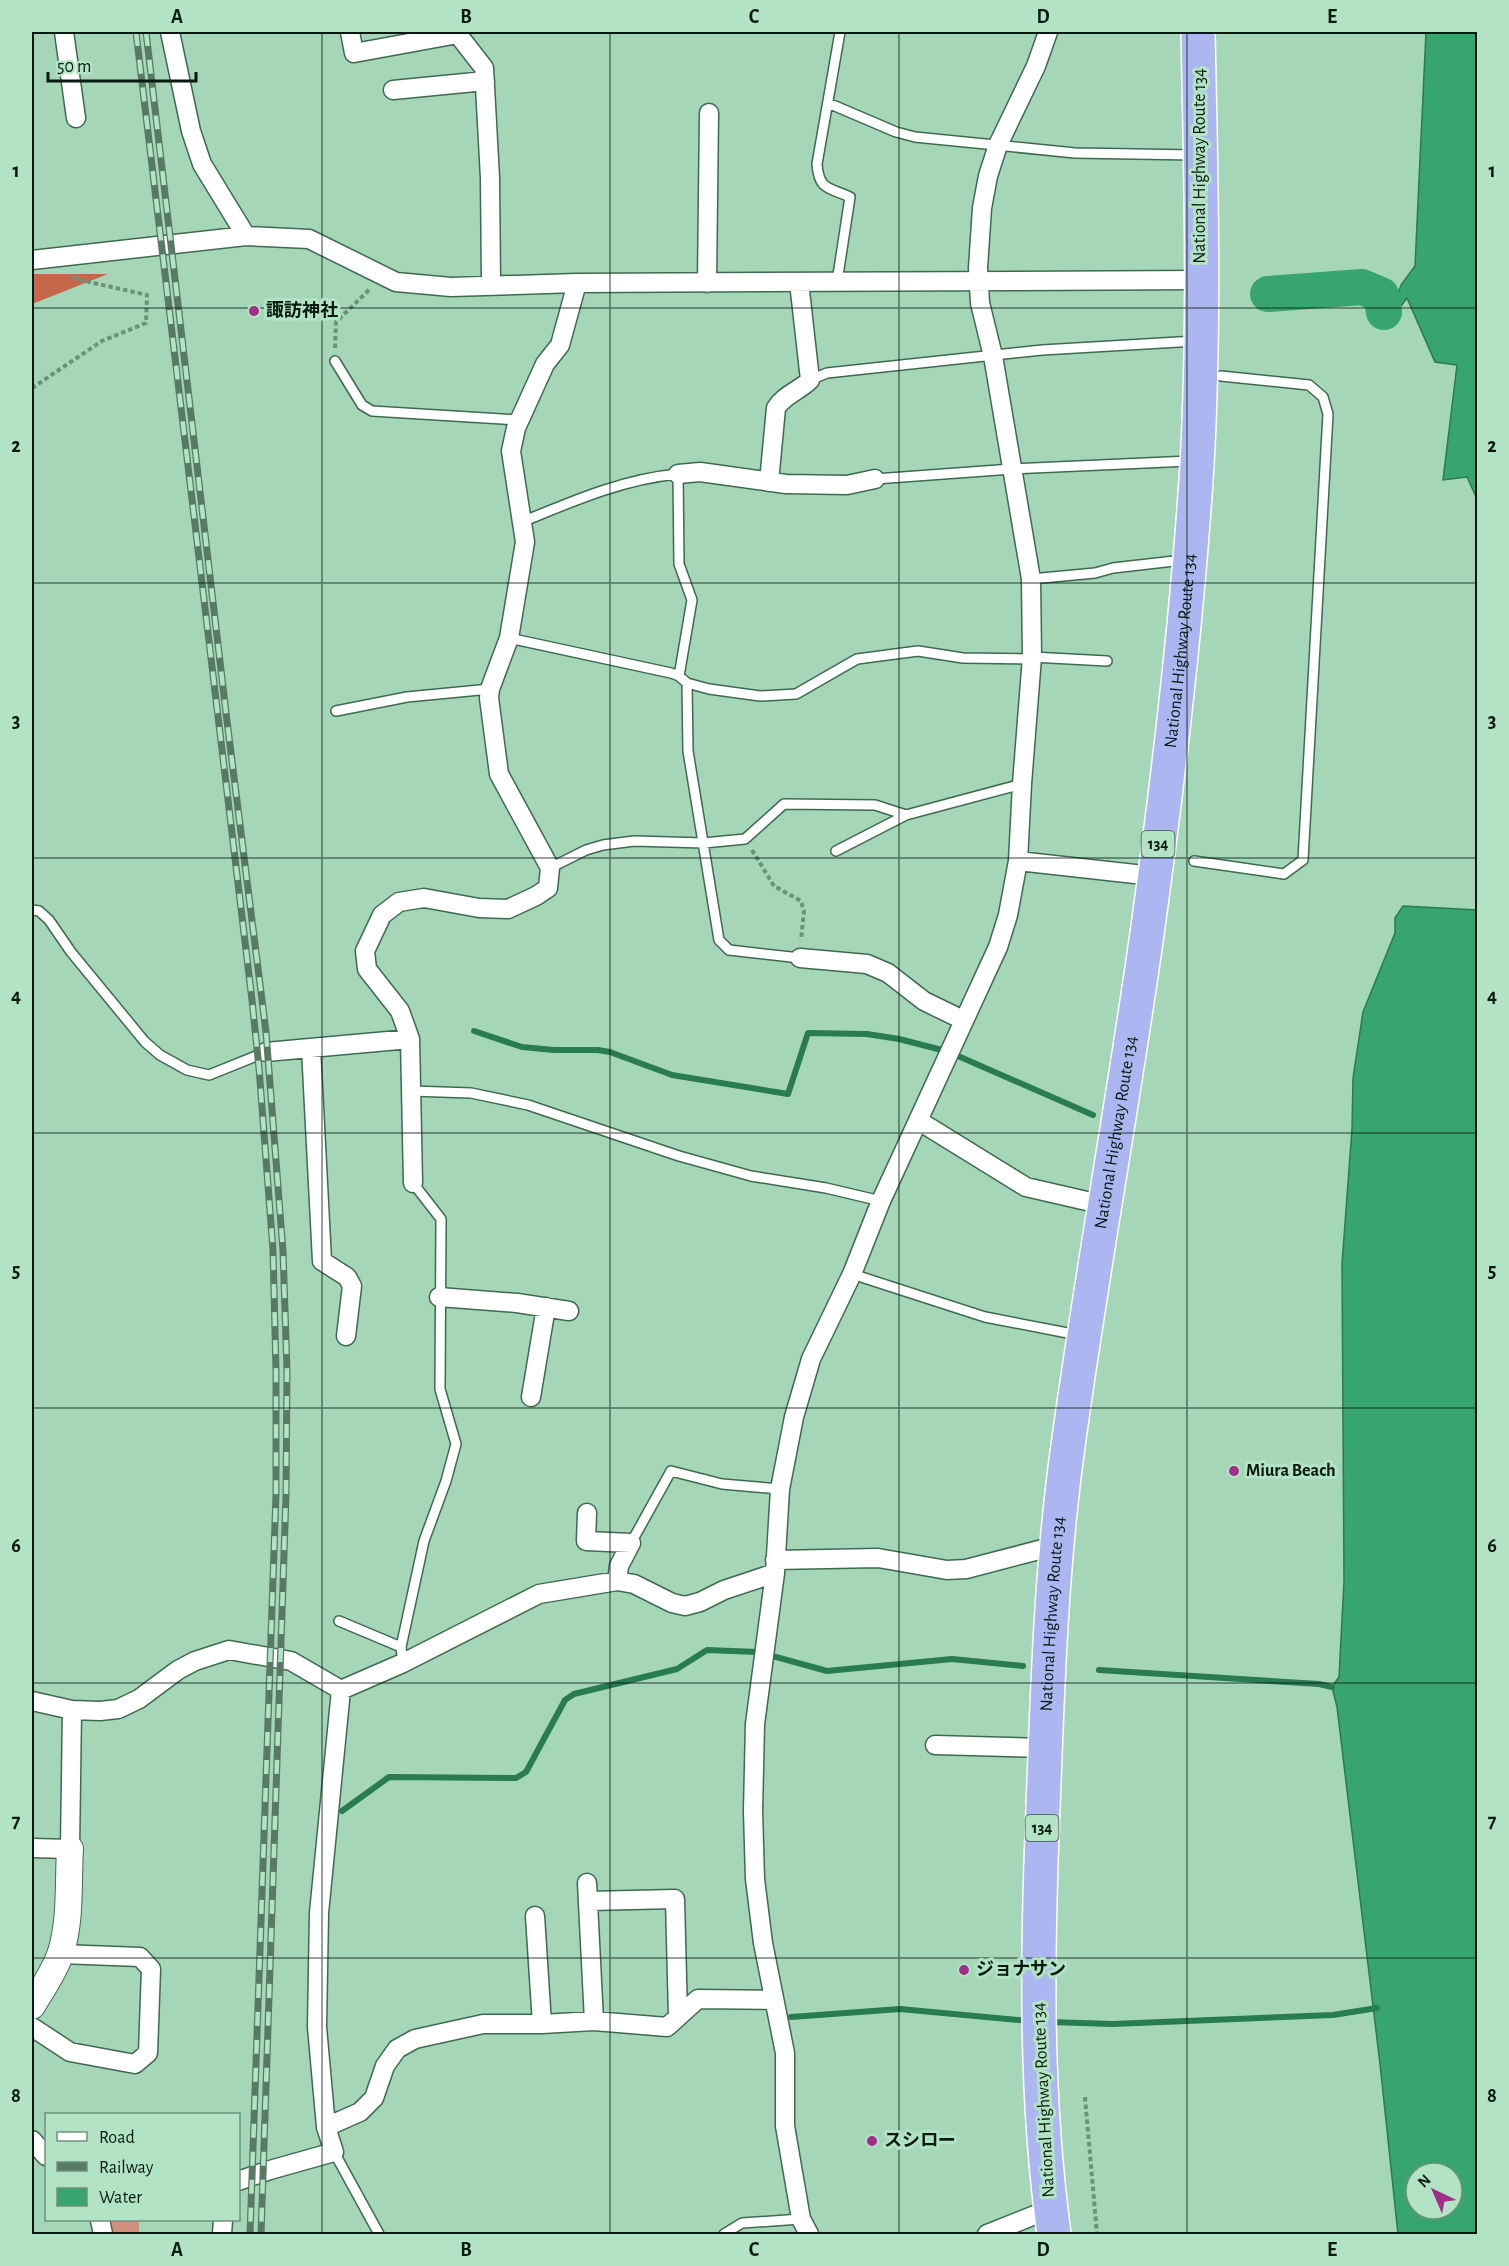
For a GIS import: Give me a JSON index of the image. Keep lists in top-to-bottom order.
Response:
{
  "streets": {
    "highway": ["National Highway Route 134", "134"]
  },
  "places": [
    "諏訪神社",
    "Miura Beach",
    "ジョナサン",
    "スシロー"
  ],
  "legend": ["Road", "Railway", "Water"],
  "scale_bar": "50 m",
  "north": "top left",
  "grid": {
    "columns": [
      "A",
      "B",
      "C",
      "D",
      "E"
    ],
    "rows": [
      "1",
      "2",
      "3",
      "4",
      "5",
      "6",
      "7",
      "8"
    ]
  }
}
